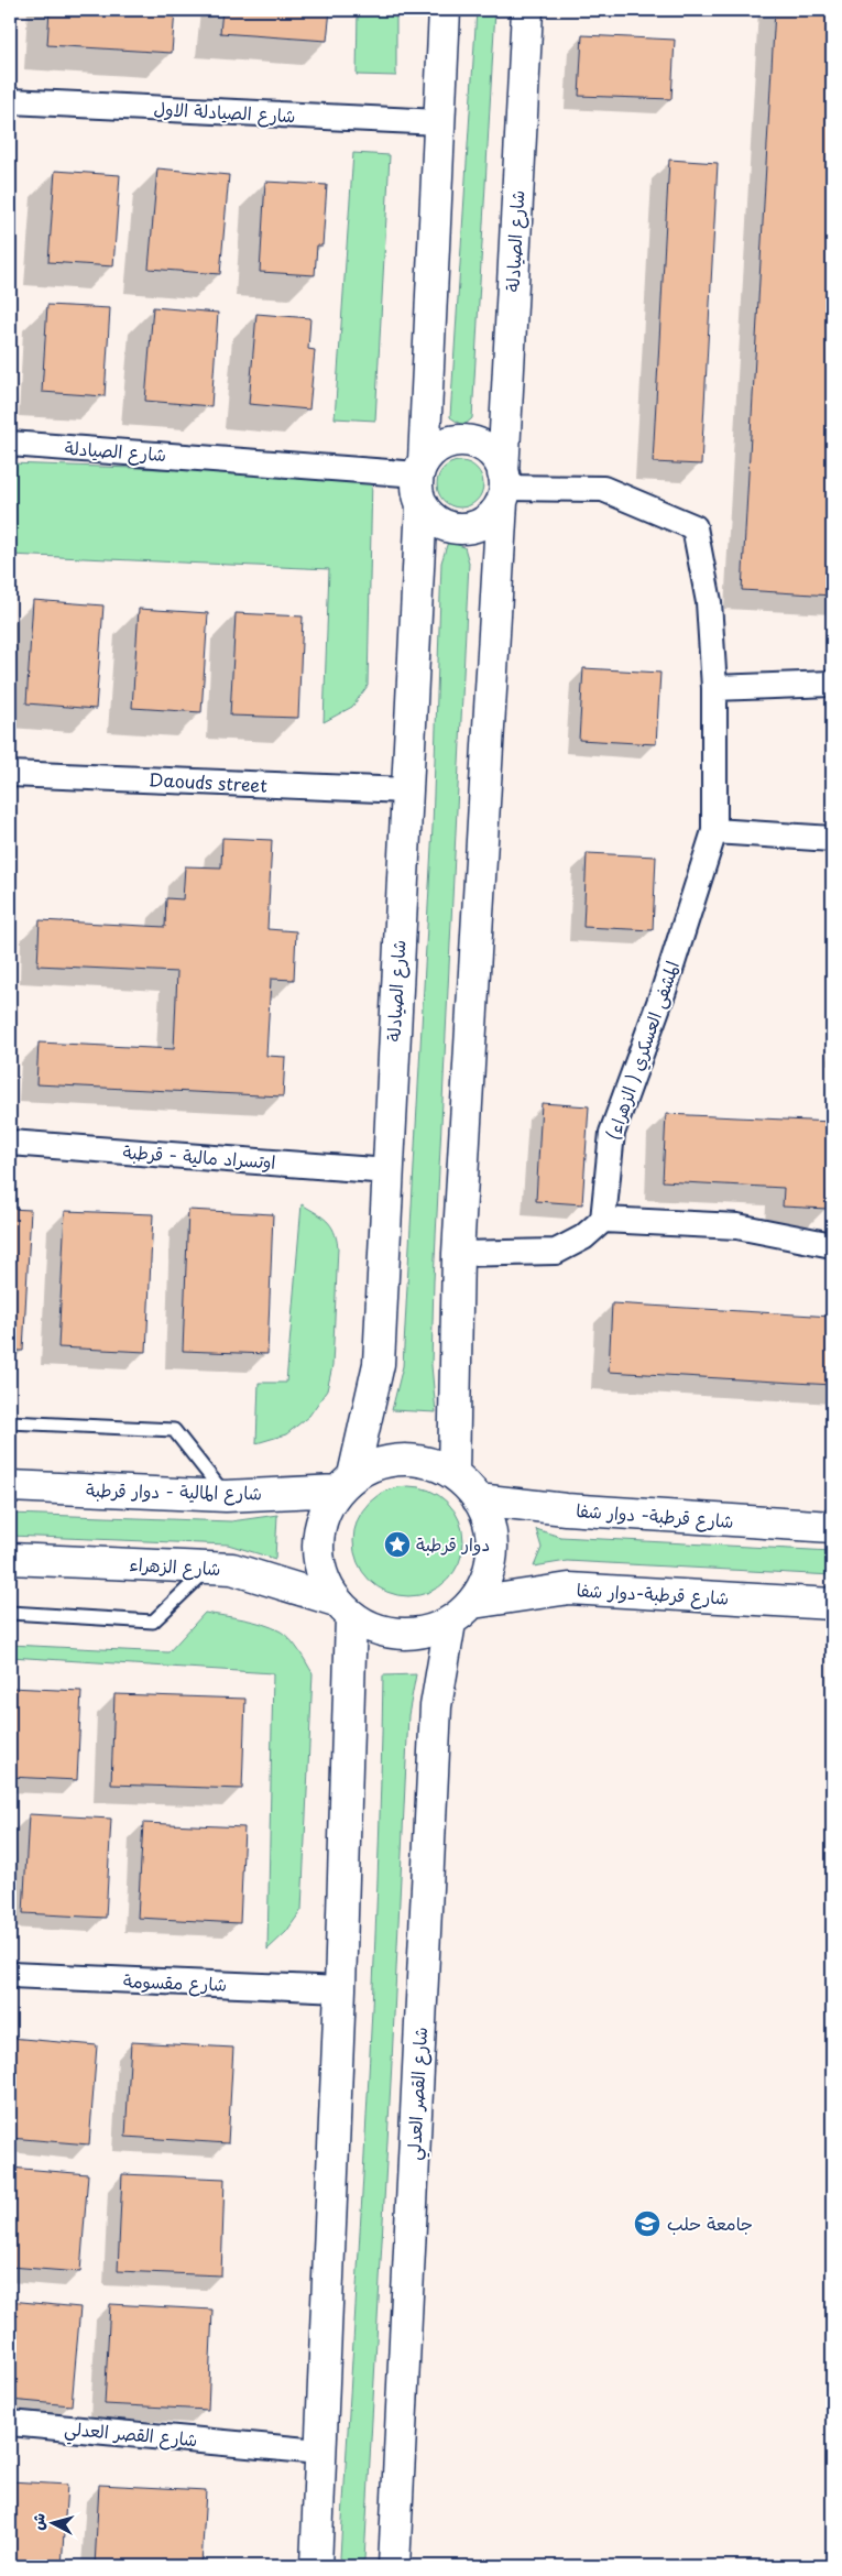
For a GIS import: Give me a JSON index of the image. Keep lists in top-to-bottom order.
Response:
{
  "streets": {
    "street": [
      "شارع الصيادلة الاول",
      "شارع الصيادلة",
      "Daouds street",
      "المشفى العسكري ( الزهراء)",
      "اوتسراد مالية - قرطبة",
      "شارع المالية - دوار قرطبة",
      "شارع قرطبة- دوار شفا",
      "شارع الزهراء",
      "شارع قرطبة-دوار شفا",
      "شارع مقسومة",
      "شارع القصر العدلي"
    ]
  },
  "crossings": [
    ["شارع الصيادلة الاول", "شارع الصيادلة"],
    ["شارع الصيادلة", "Daouds street"],
    ["شارع الصيادلة", "المشفى العسكري ( الزهراء)"],
    ["شارع الصيادلة", "اوتسراد مالية - قرطبة"],
    ["شارع الصيادلة", "شارع المالية - دوار قرطبة"],
    ["شارع الصيادلة", "شارع قرطبة- دوار شفا"],
    ["شارع الصيادلة", "شارع الزهراء"],
    ["شارع الصيادلة", "شارع قرطبة-دوار شفا"],
    ["شارع الصيادلة", "شارع القصر العدلي"],
    ["شارع المالية - دوار قرطبة", "شارع قرطبة- دوار شفا"],
    ["شارع المالية - دوار قرطبة", "شارع الزهراء"],
    ["شارع المالية - دوار قرطبة", "شارع قرطبة-دوار شفا"],
    ["شارع المالية - دوار قرطبة", "شارع القصر العدلي"],
    ["شارع قرطبة- دوار شفا", "شارع الزهراء"],
    ["شارع قرطبة- دوار شفا", "شارع قرطبة-دوار شفا"],
    ["شارع قرطبة- دوار شفا", "شارع القصر العدلي"],
    ["شارع الزهراء", "شارع قرطبة-دوار شفا"],
    ["شارع الزهراء", "شارع القصر العدلي"],
    ["شارع قرطبة-دوار شفا", "شارع القصر العدلي"]
  ],
  "places": {
    "place": ["دوار قرطبة"],
    "school or university": ["جامعة حلب"]
  },
  "north": "left"
}
